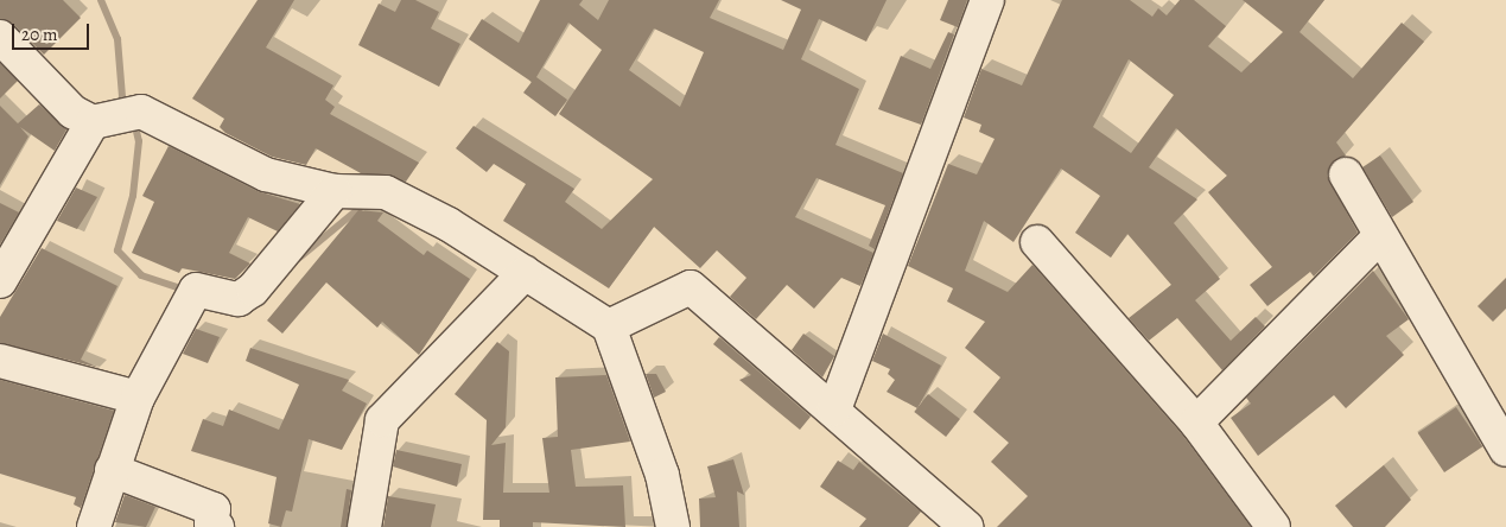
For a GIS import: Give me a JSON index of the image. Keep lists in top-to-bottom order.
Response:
{
  "scale_bar": "20 m"
}
